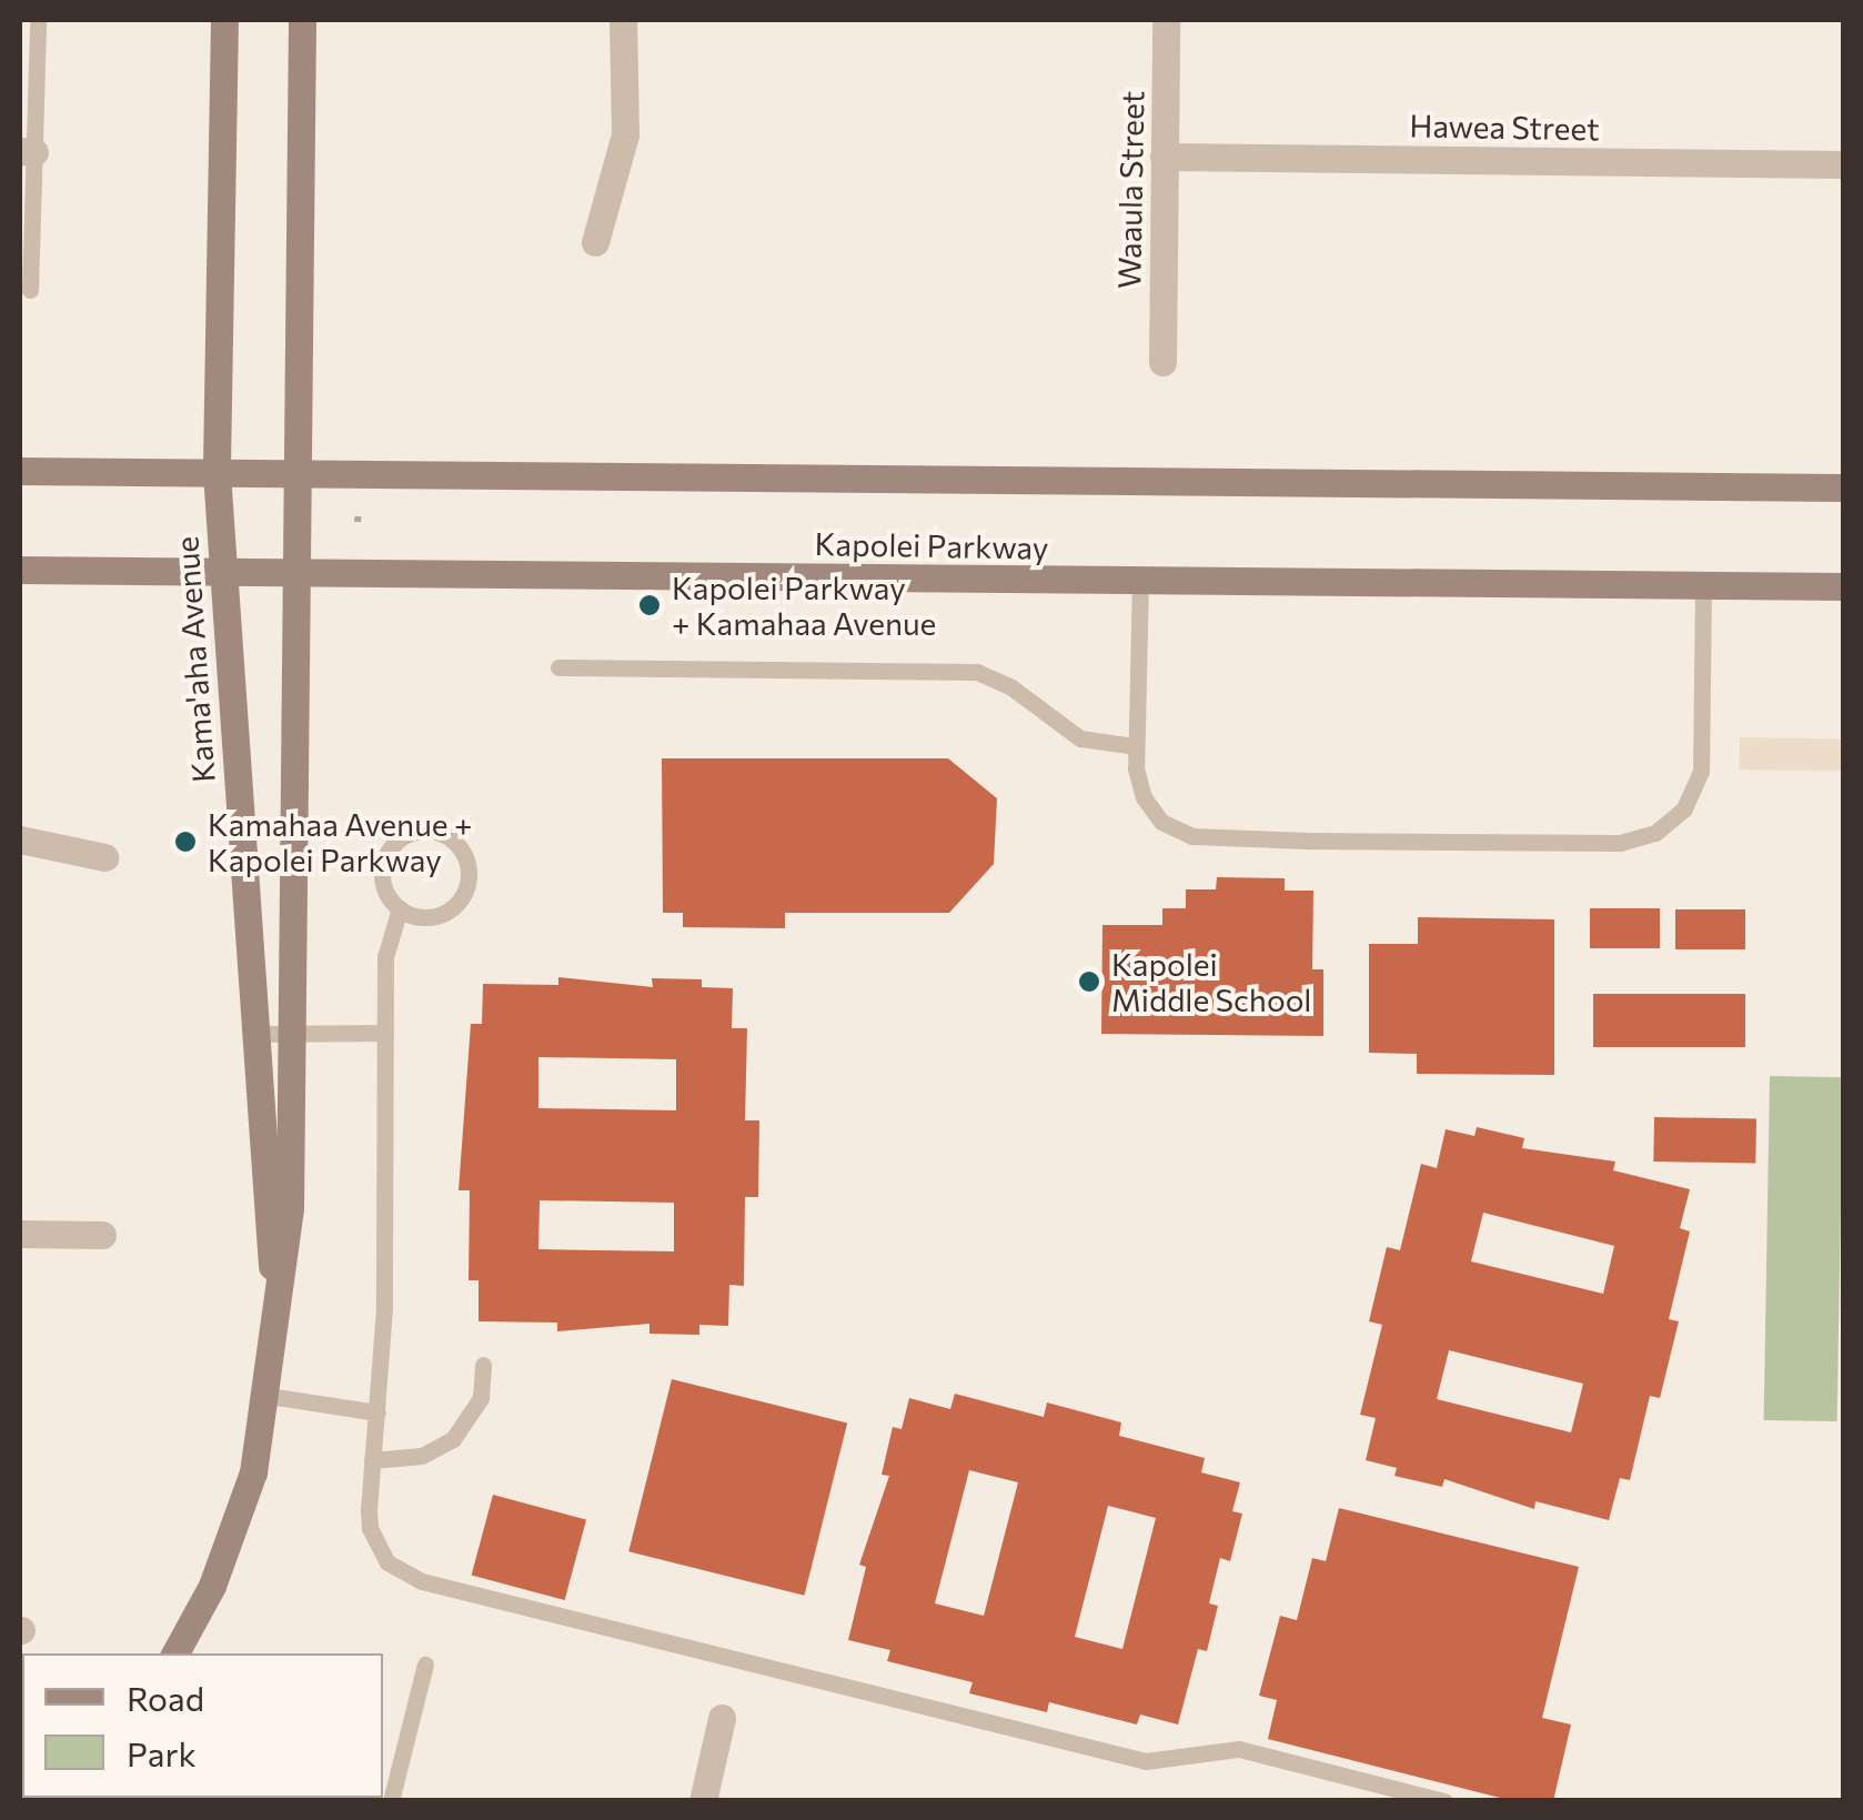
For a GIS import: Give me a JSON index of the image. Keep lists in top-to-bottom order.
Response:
{
  "streets": {
    "main road": ["Kapolei Parkway", "Kama'aha Avenue"],
    "street": ["Hawea Street", "Waaula Street"]
  },
  "crossings": [
    ["Hawea Street", "Waaula Street"],
    ["Kapolei Parkway", "Kama'aha Avenue"]
  ],
  "places": ["Kapolei Parkway + Kamahaa Avenue", "Kamahaa Avenue + Kapolei Parkway", "Kapolei Middle School"],
  "legend": ["Road", "Park"]
}
